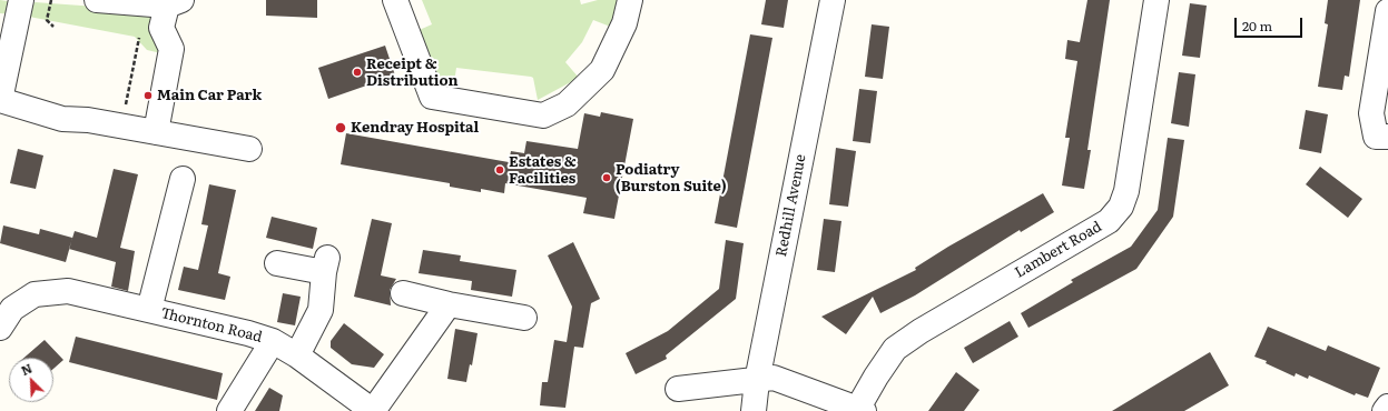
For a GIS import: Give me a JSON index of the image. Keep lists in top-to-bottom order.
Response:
{
  "streets": {
    "street": ["Redhill Avenue", "Lambert Road", "Thornton Road"]
  },
  "places": [
    "Receipt & Distribution",
    "Main Car Park",
    "Kendray Hospital",
    "Estates & Facilities",
    "Podiatry (Burston Suite)"
  ],
  "scale_bar": "20 m",
  "north": "top left"
}
